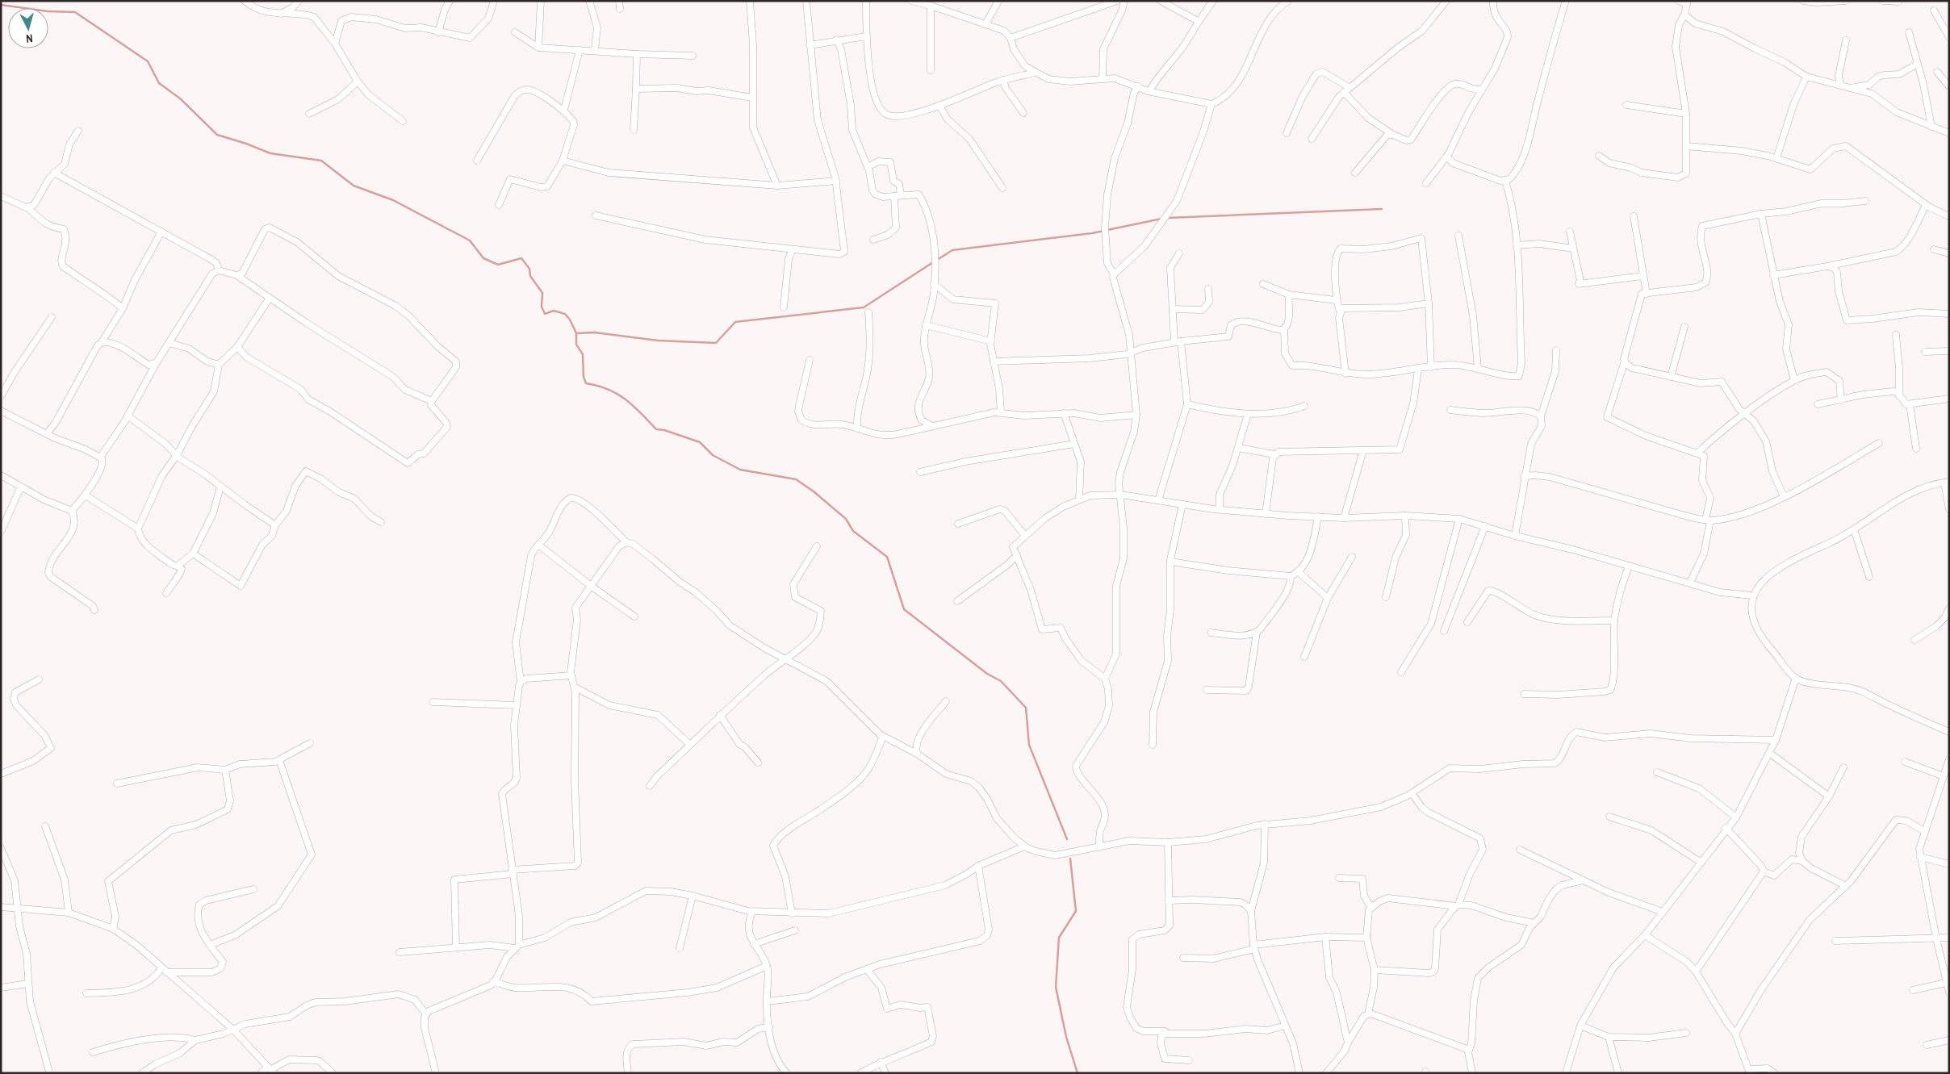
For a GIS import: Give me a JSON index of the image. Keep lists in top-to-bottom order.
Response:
{
  "north": "bottom"
}
